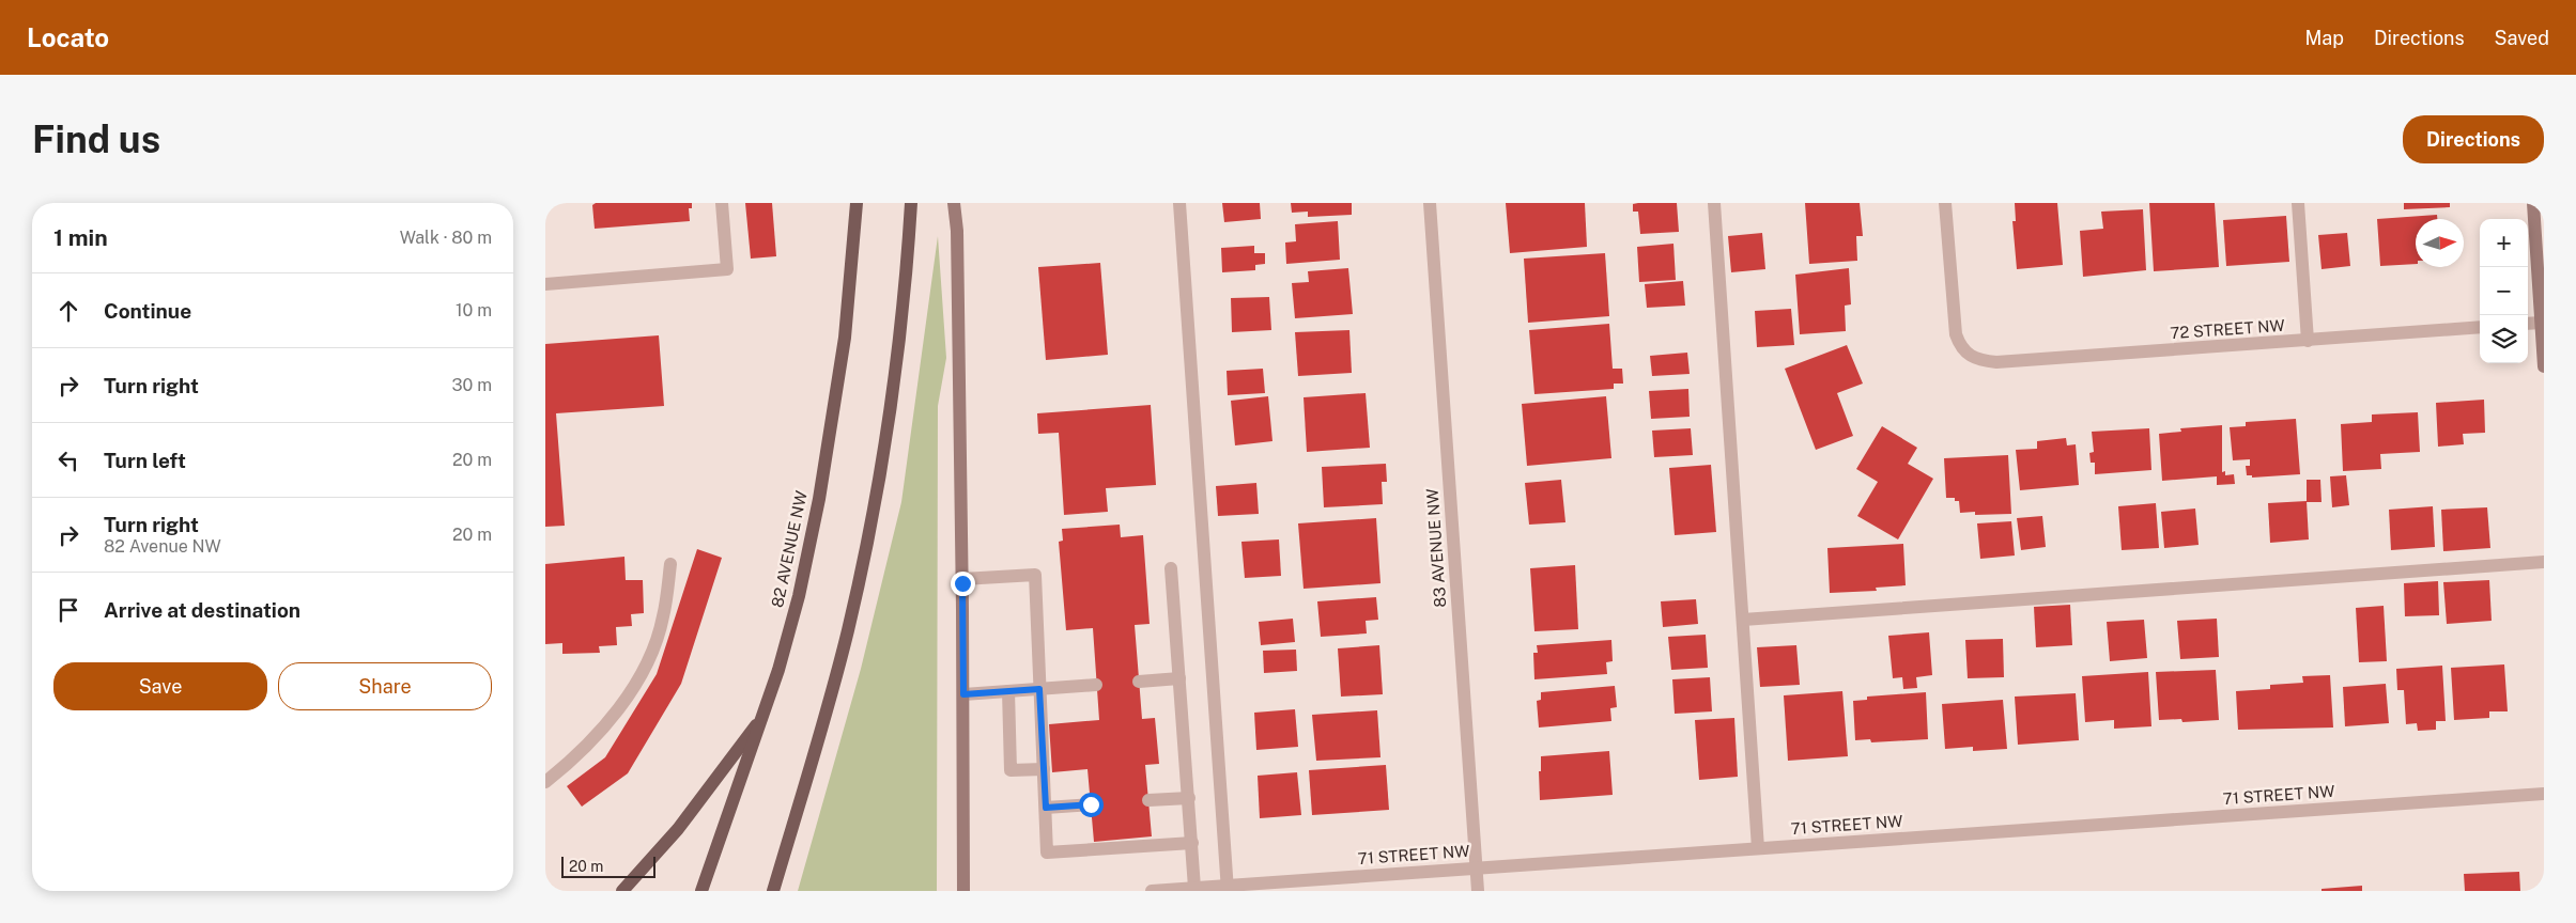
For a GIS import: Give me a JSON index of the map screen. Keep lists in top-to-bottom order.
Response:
{
  "streets": {
    "main road": ["82 AVENUE NW"],
    "street": ["72 STREET NW", "83 AVENUE NW", "71 STREET NW"]
  },
  "crossings": [
    ["83 AVENUE NW", "71 STREET NW"]
  ],
  "scale_bar": "20 m",
  "north": "right",
  "page": {
    "header": "Locato",
    "nav": ["Map", "Directions", "Saved"],
    "buttons": [
      "Directions",
      ["Save", "Share"]
    ],
    "title": "Find us",
    "heading": ["1 min", "Walk · 80 m"],
    "map_buttons": ["+", "−"],
    "list": [
      ["Continue", "10 m"],
      ["Turn right", "30 m"],
      ["Turn left", "20 m"],
      ["Turn right", "82 Avenue NW", "20 m"],
      "Arrive at destination"
    ],
    "scale": "20 m"
  }
}
